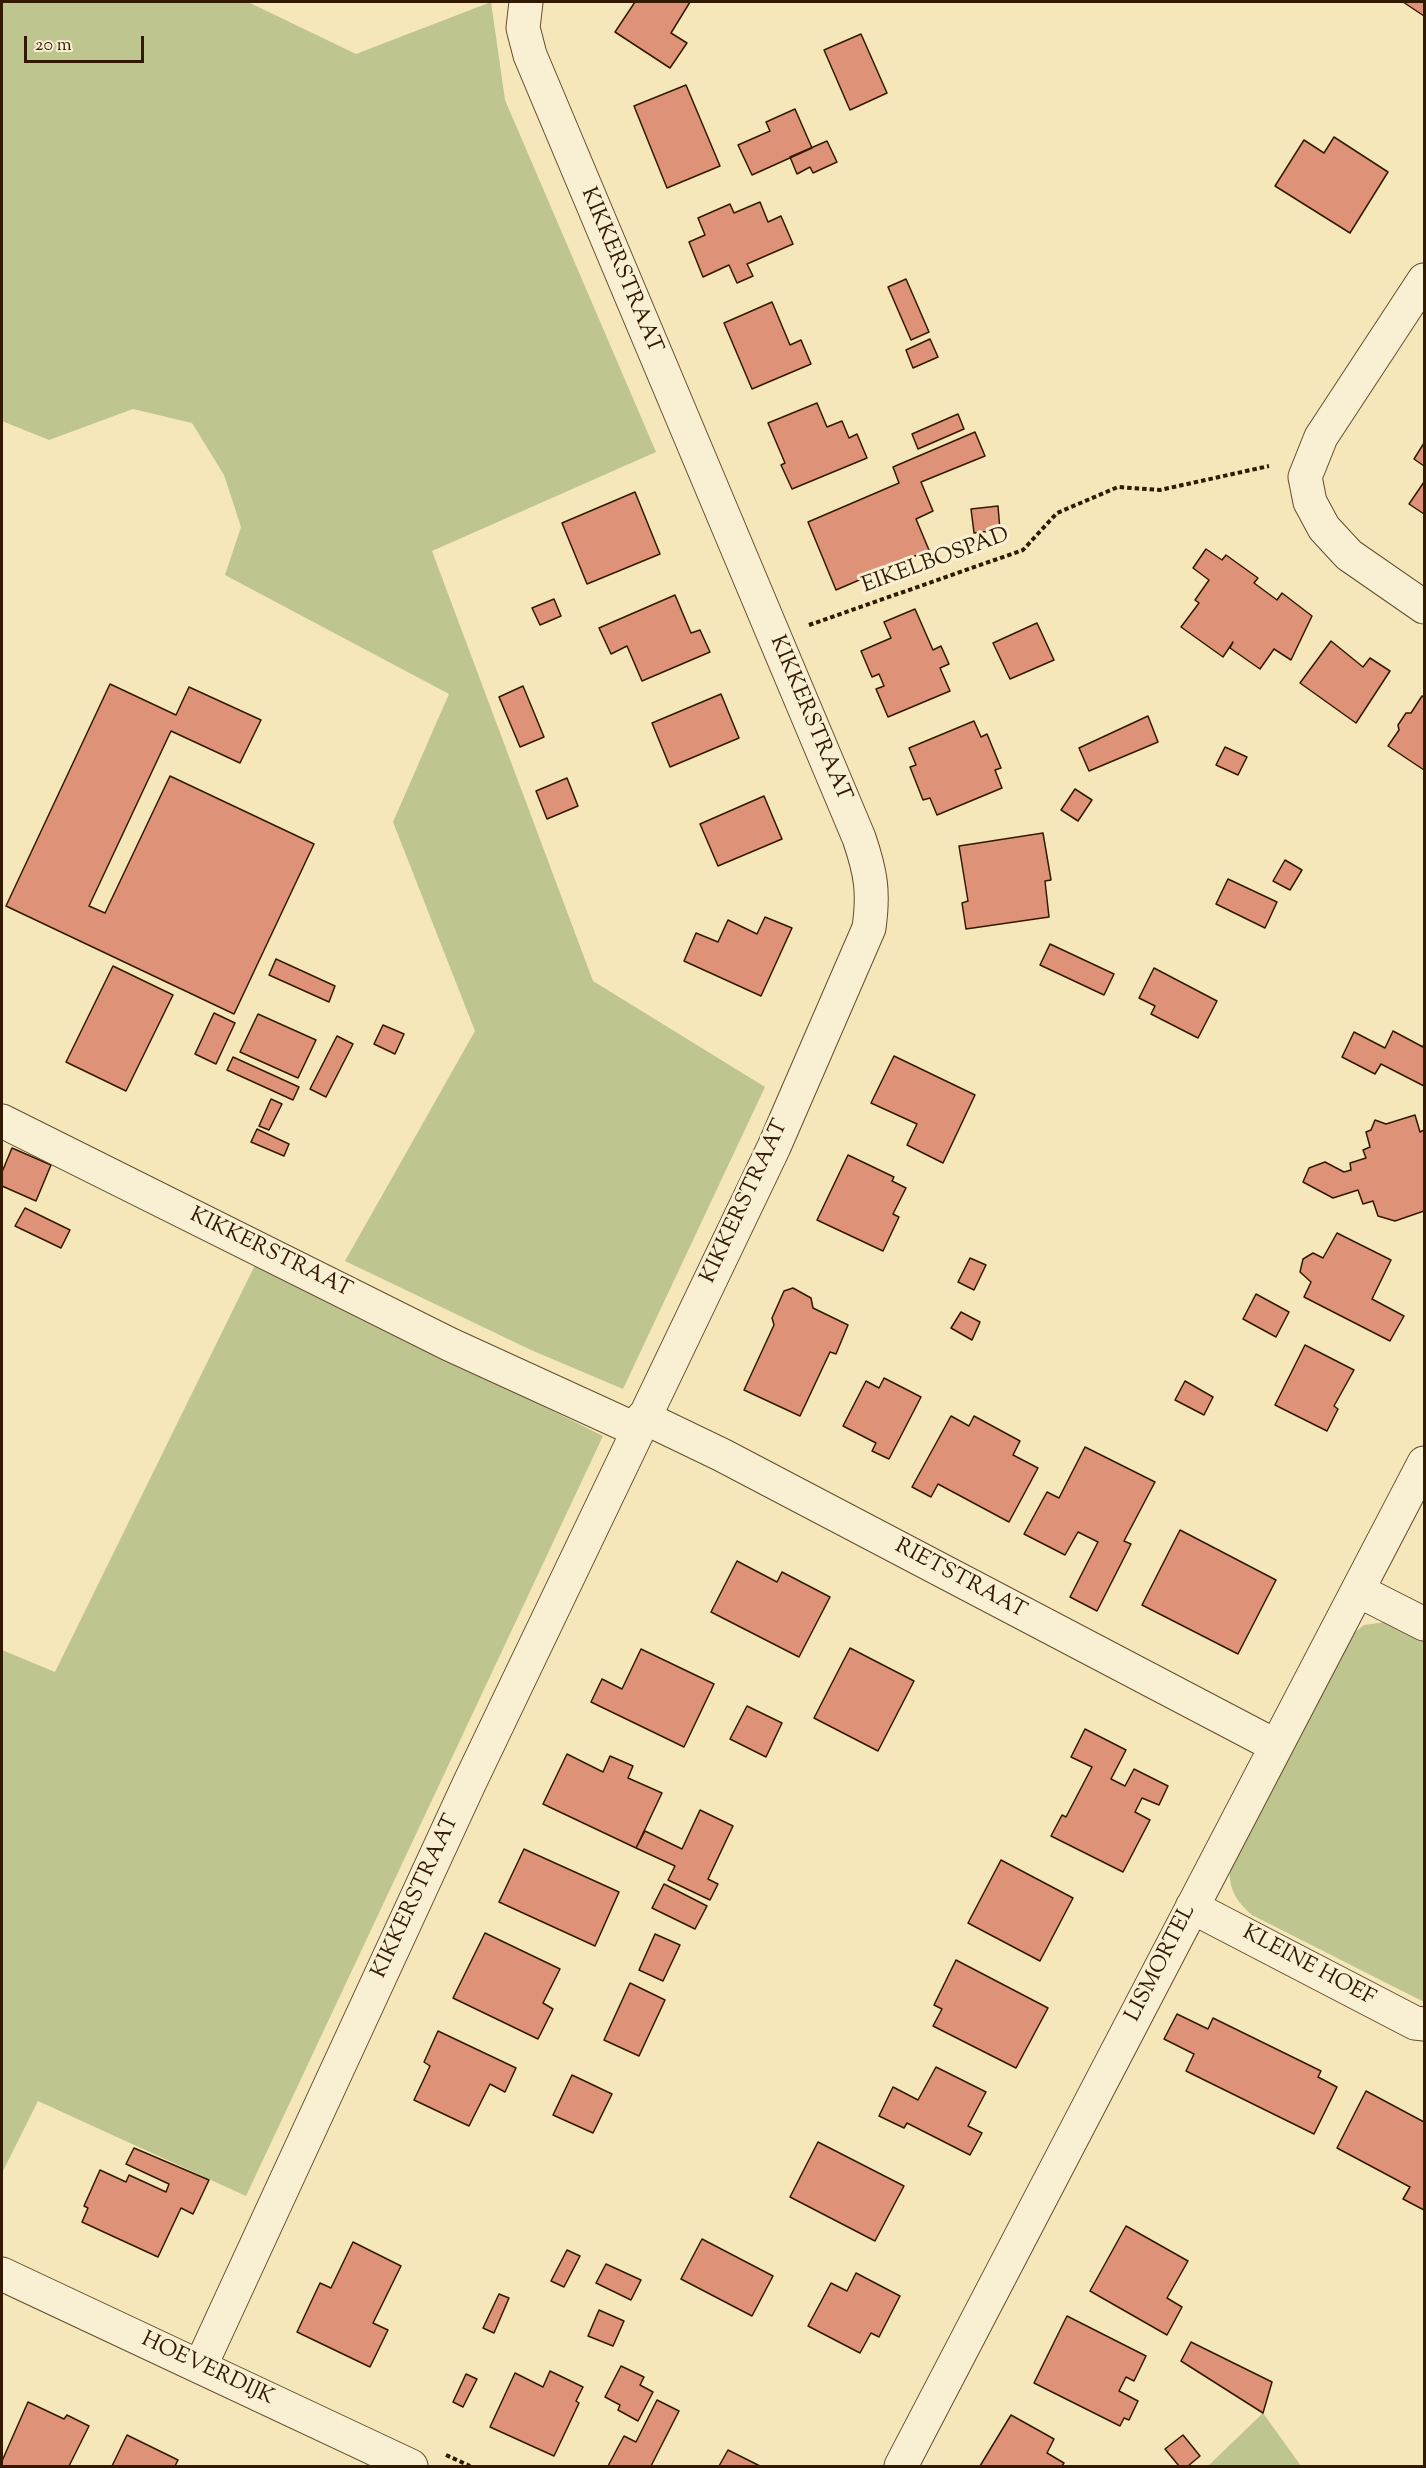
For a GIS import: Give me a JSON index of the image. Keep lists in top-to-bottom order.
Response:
{
  "streets": {
    "street": [
      "KIKKERSTRAAT",
      "RIETSTRAAT",
      "LISMORTEL",
      "KLEINE HOEF",
      "HOEVERDIJK"
    ],
    "path": ["EIKELBOSPAD"]
  },
  "crossings": [
    ["KIKKERSTRAAT", "EIKELBOSPAD"],
    ["KIKKERSTRAAT", "RIETSTRAAT"],
    ["KIKKERSTRAAT", "HOEVERDIJK"],
    ["RIETSTRAAT", "LISMORTEL"],
    ["LISMORTEL", "KLEINE HOEF"]
  ],
  "scale_bar": "20 m"
}
